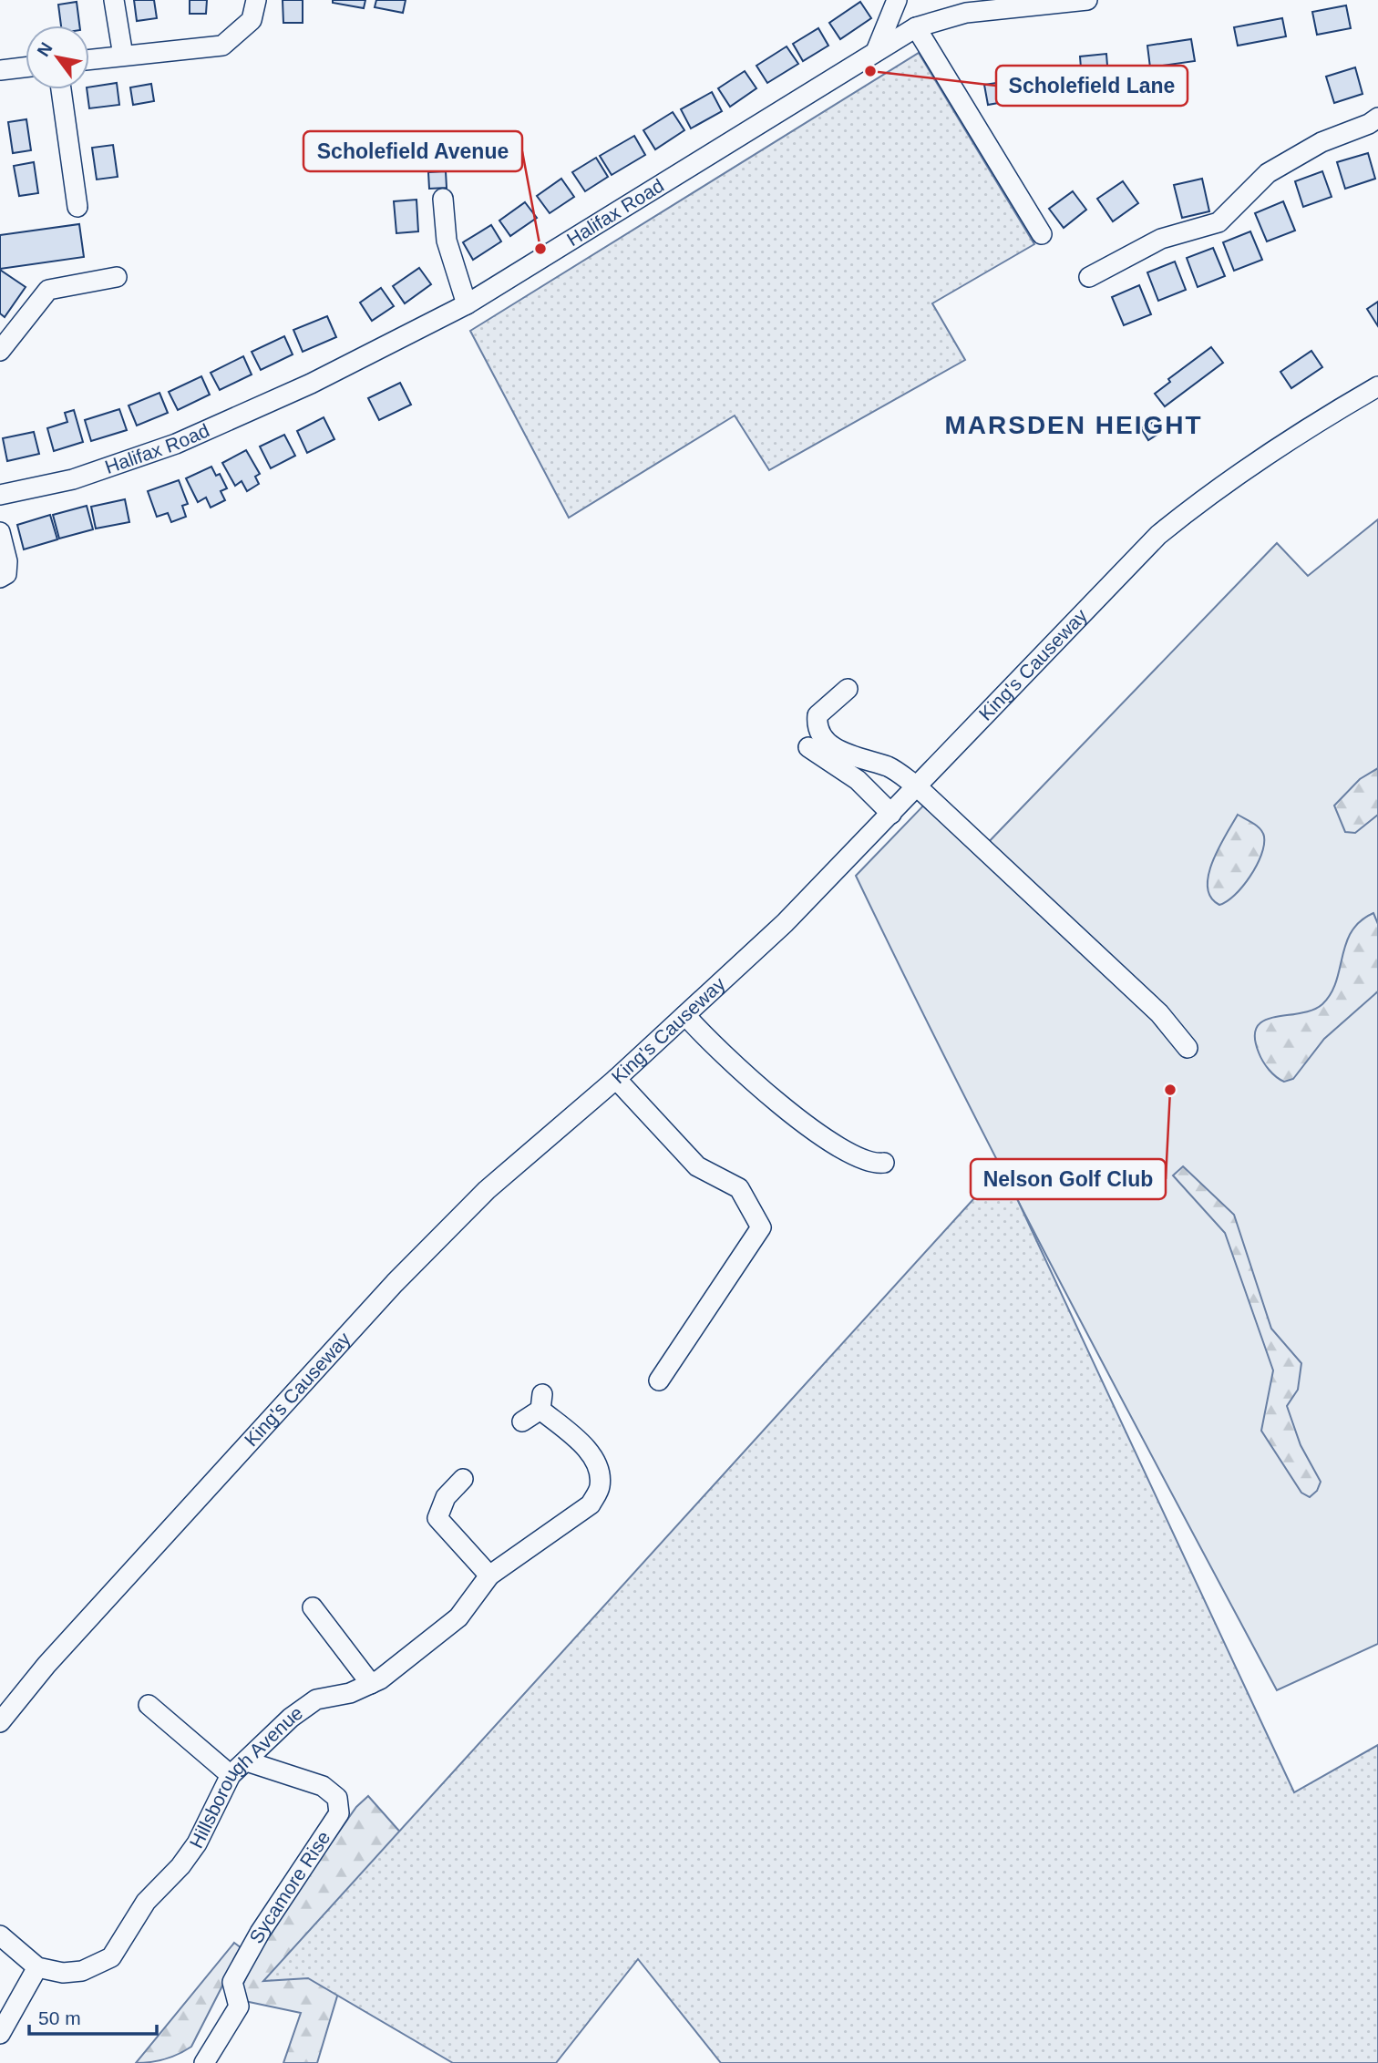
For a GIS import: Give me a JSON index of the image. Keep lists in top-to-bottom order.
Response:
{
  "streets": {
    "street": [
      "Halifax Road",
      "King's Causeway",
      "Hillsborough Avenue",
      "Sycamore Rise"
    ]
  },
  "crossings": [
    ["Hillsborough Avenue", "Sycamore Rise"]
  ],
  "districts": ["MARSDEN HEIGHT"],
  "places": ["Scholefield Lane", "Scholefield Avenue", "Nelson Golf Club"],
  "scale_bar": "50 m",
  "north": "top left"
}
